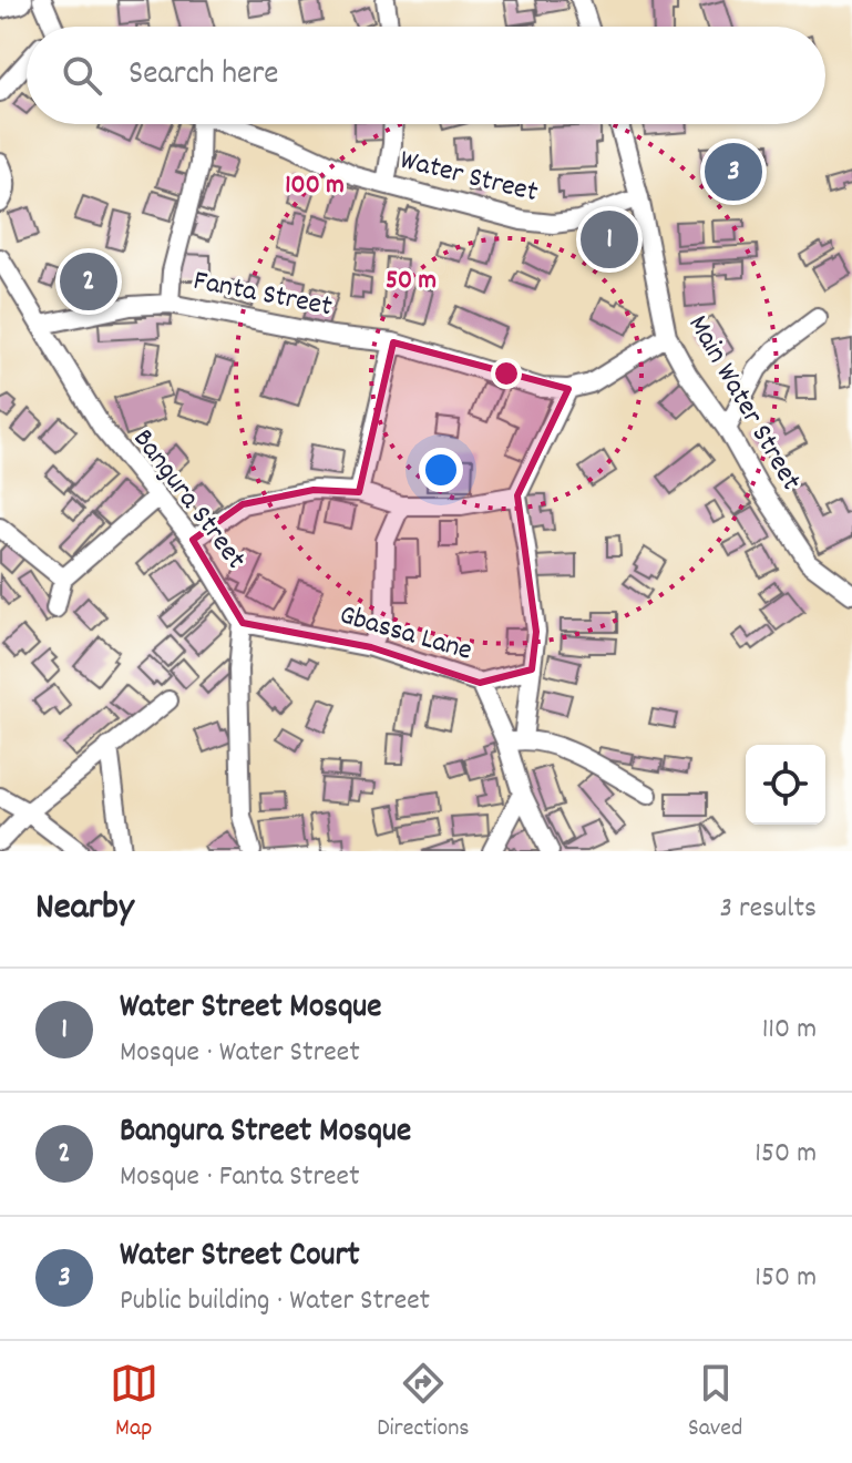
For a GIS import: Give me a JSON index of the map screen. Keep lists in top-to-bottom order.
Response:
{
  "streets": {
    "street": [
      "Water Street",
      "Fanta Street",
      "Main Water Street",
      "Bangura Street",
      "Gbassa Lane"
    ]
  },
  "crossings": [
    ["Water Street", "Main Water Street"],
    ["Fanta Street", "Bangura Street"],
    ["Bangura Street", "Gbassa Lane"]
  ],
  "page": {
    "search": "Search here",
    "pins": ["3", "1", "2"],
    "heading": ["Nearby", "3 results"],
    "list": [
      {
        "mark": "1",
        "name": "Water Street Mosque",
        "note": "Mosque · Water Street",
        "value": "110 m"
      },
      {
        "mark": "2",
        "name": "Bangura Street Mosque",
        "note": "Mosque · Fanta Street",
        "value": "150 m"
      },
      {
        "mark": "3",
        "name": "Water Street Court",
        "note": "Public building · Water Street",
        "value": "150 m"
      }
    ],
    "nav": ["Map", "Directions", "Saved"]
  },
  "rings": ["100 m", "50 m"]
}
